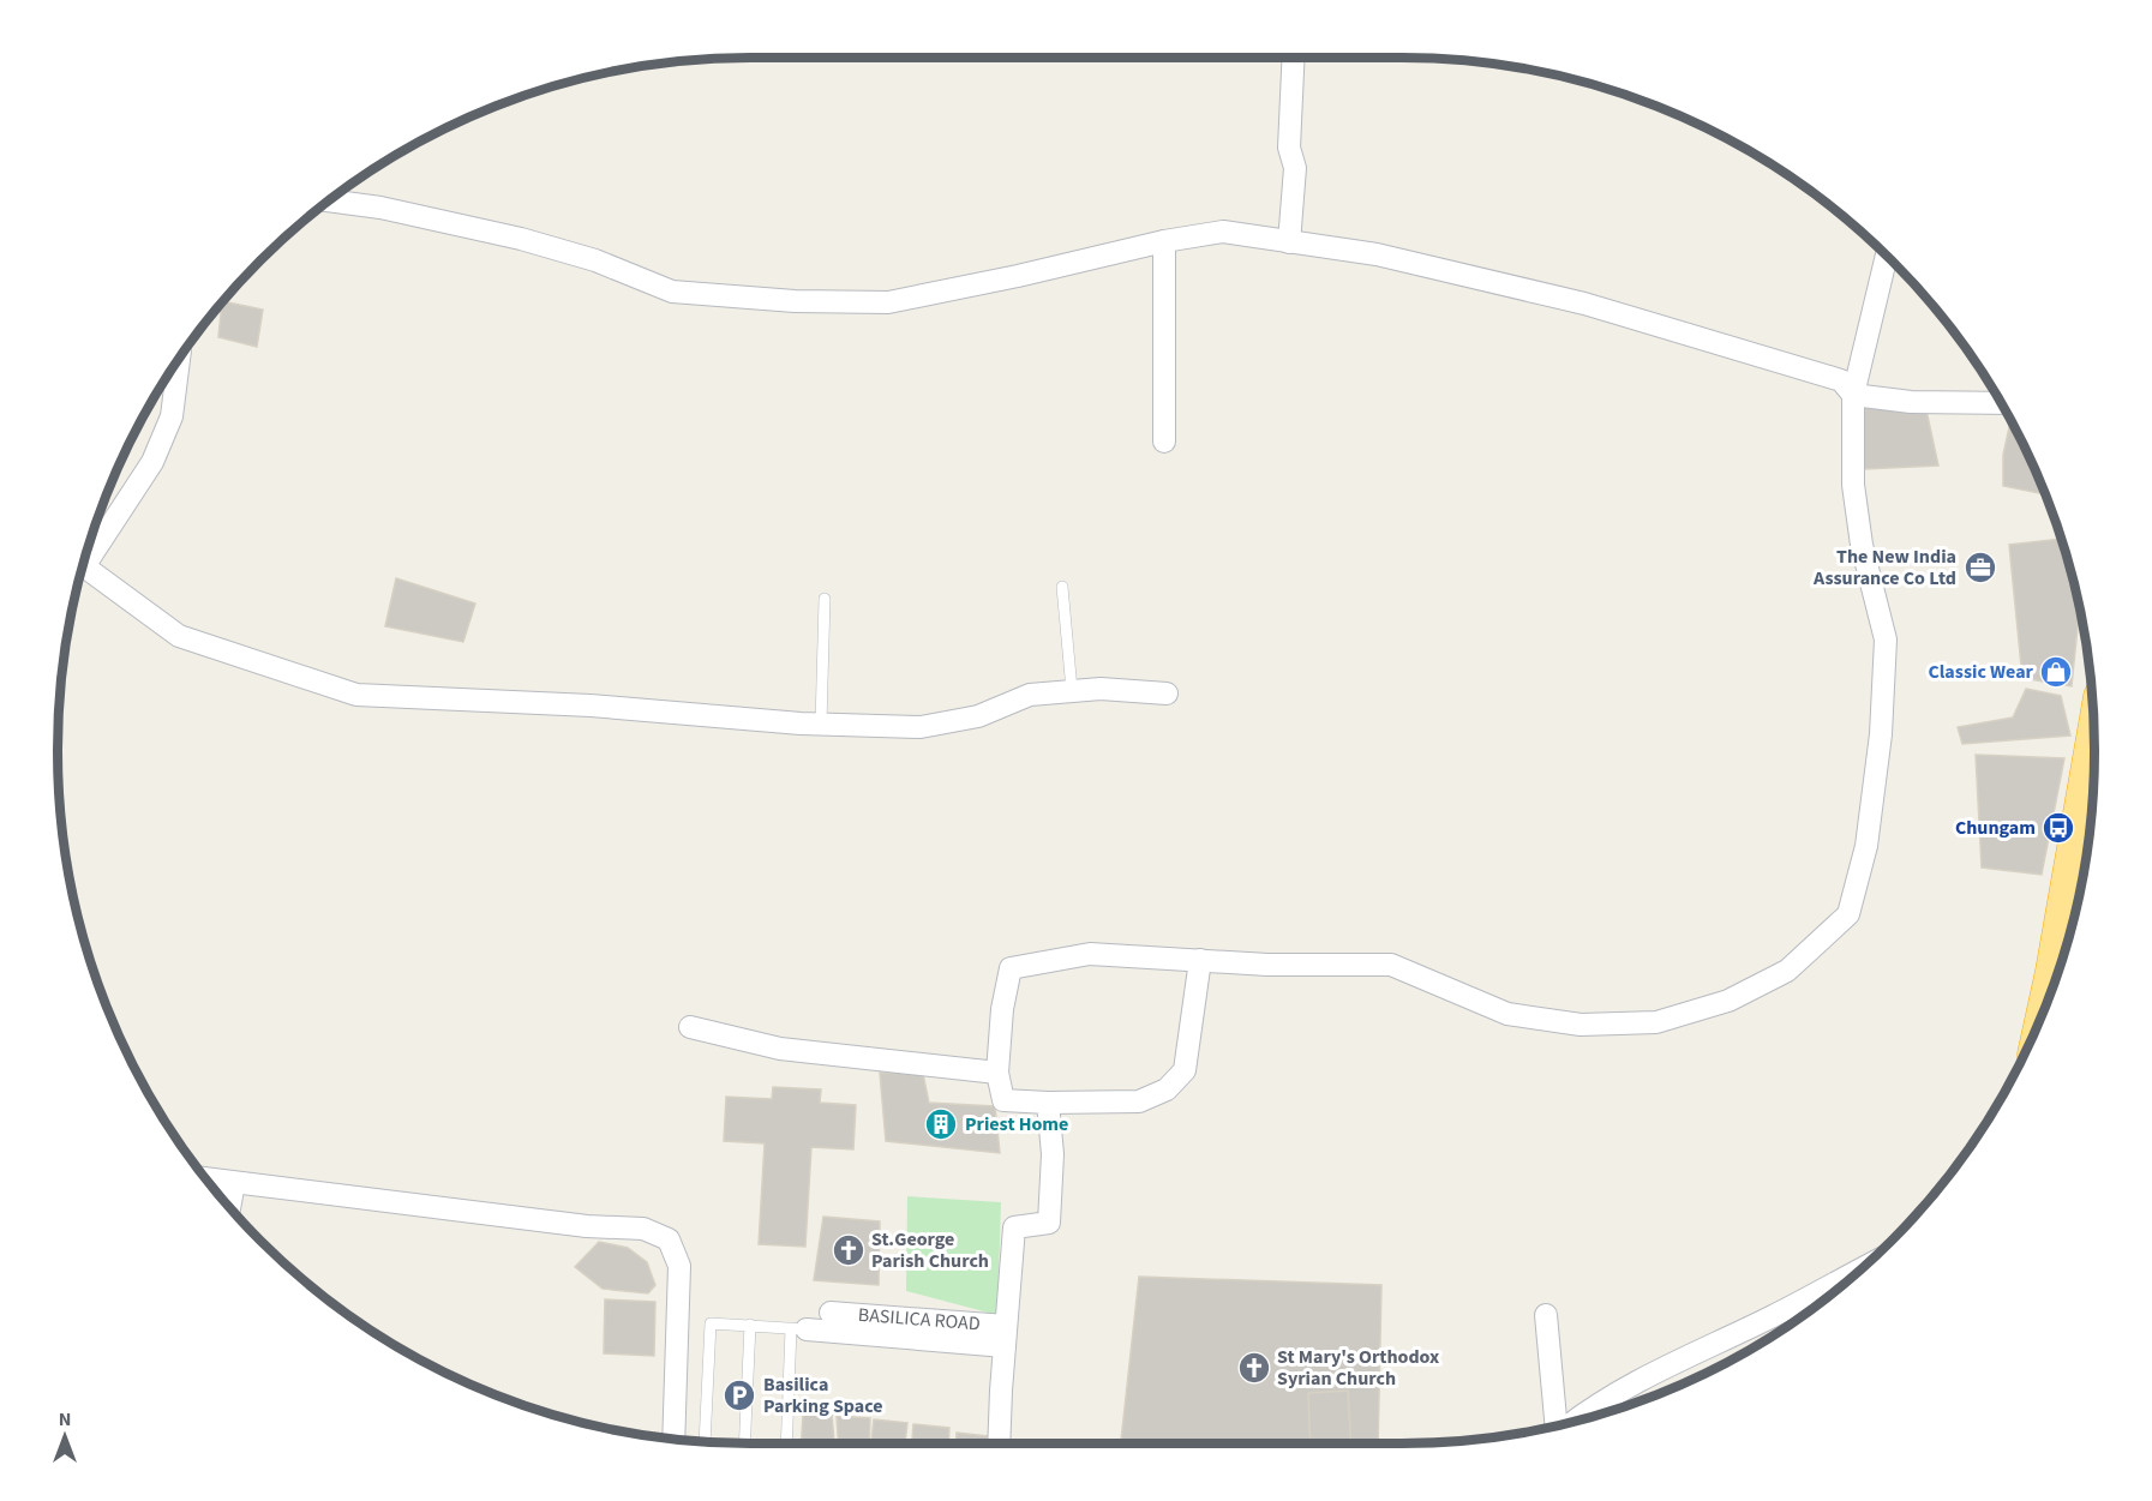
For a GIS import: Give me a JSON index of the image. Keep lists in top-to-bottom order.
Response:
{
  "streets": {
    "street": ["BASILICA ROAD"]
  },
  "places": {
    "office": ["The New India Assurance Co Ltd"],
    "shop": ["Classic Wear"],
    "bus stop": ["Chungam"],
    "building": ["Priest Home"],
    "church": ["St.George Parish Church", "St Mary's Orthodox Syrian Church"],
    "parking": ["Basilica Parking Space"]
  },
  "north": "top"
}
